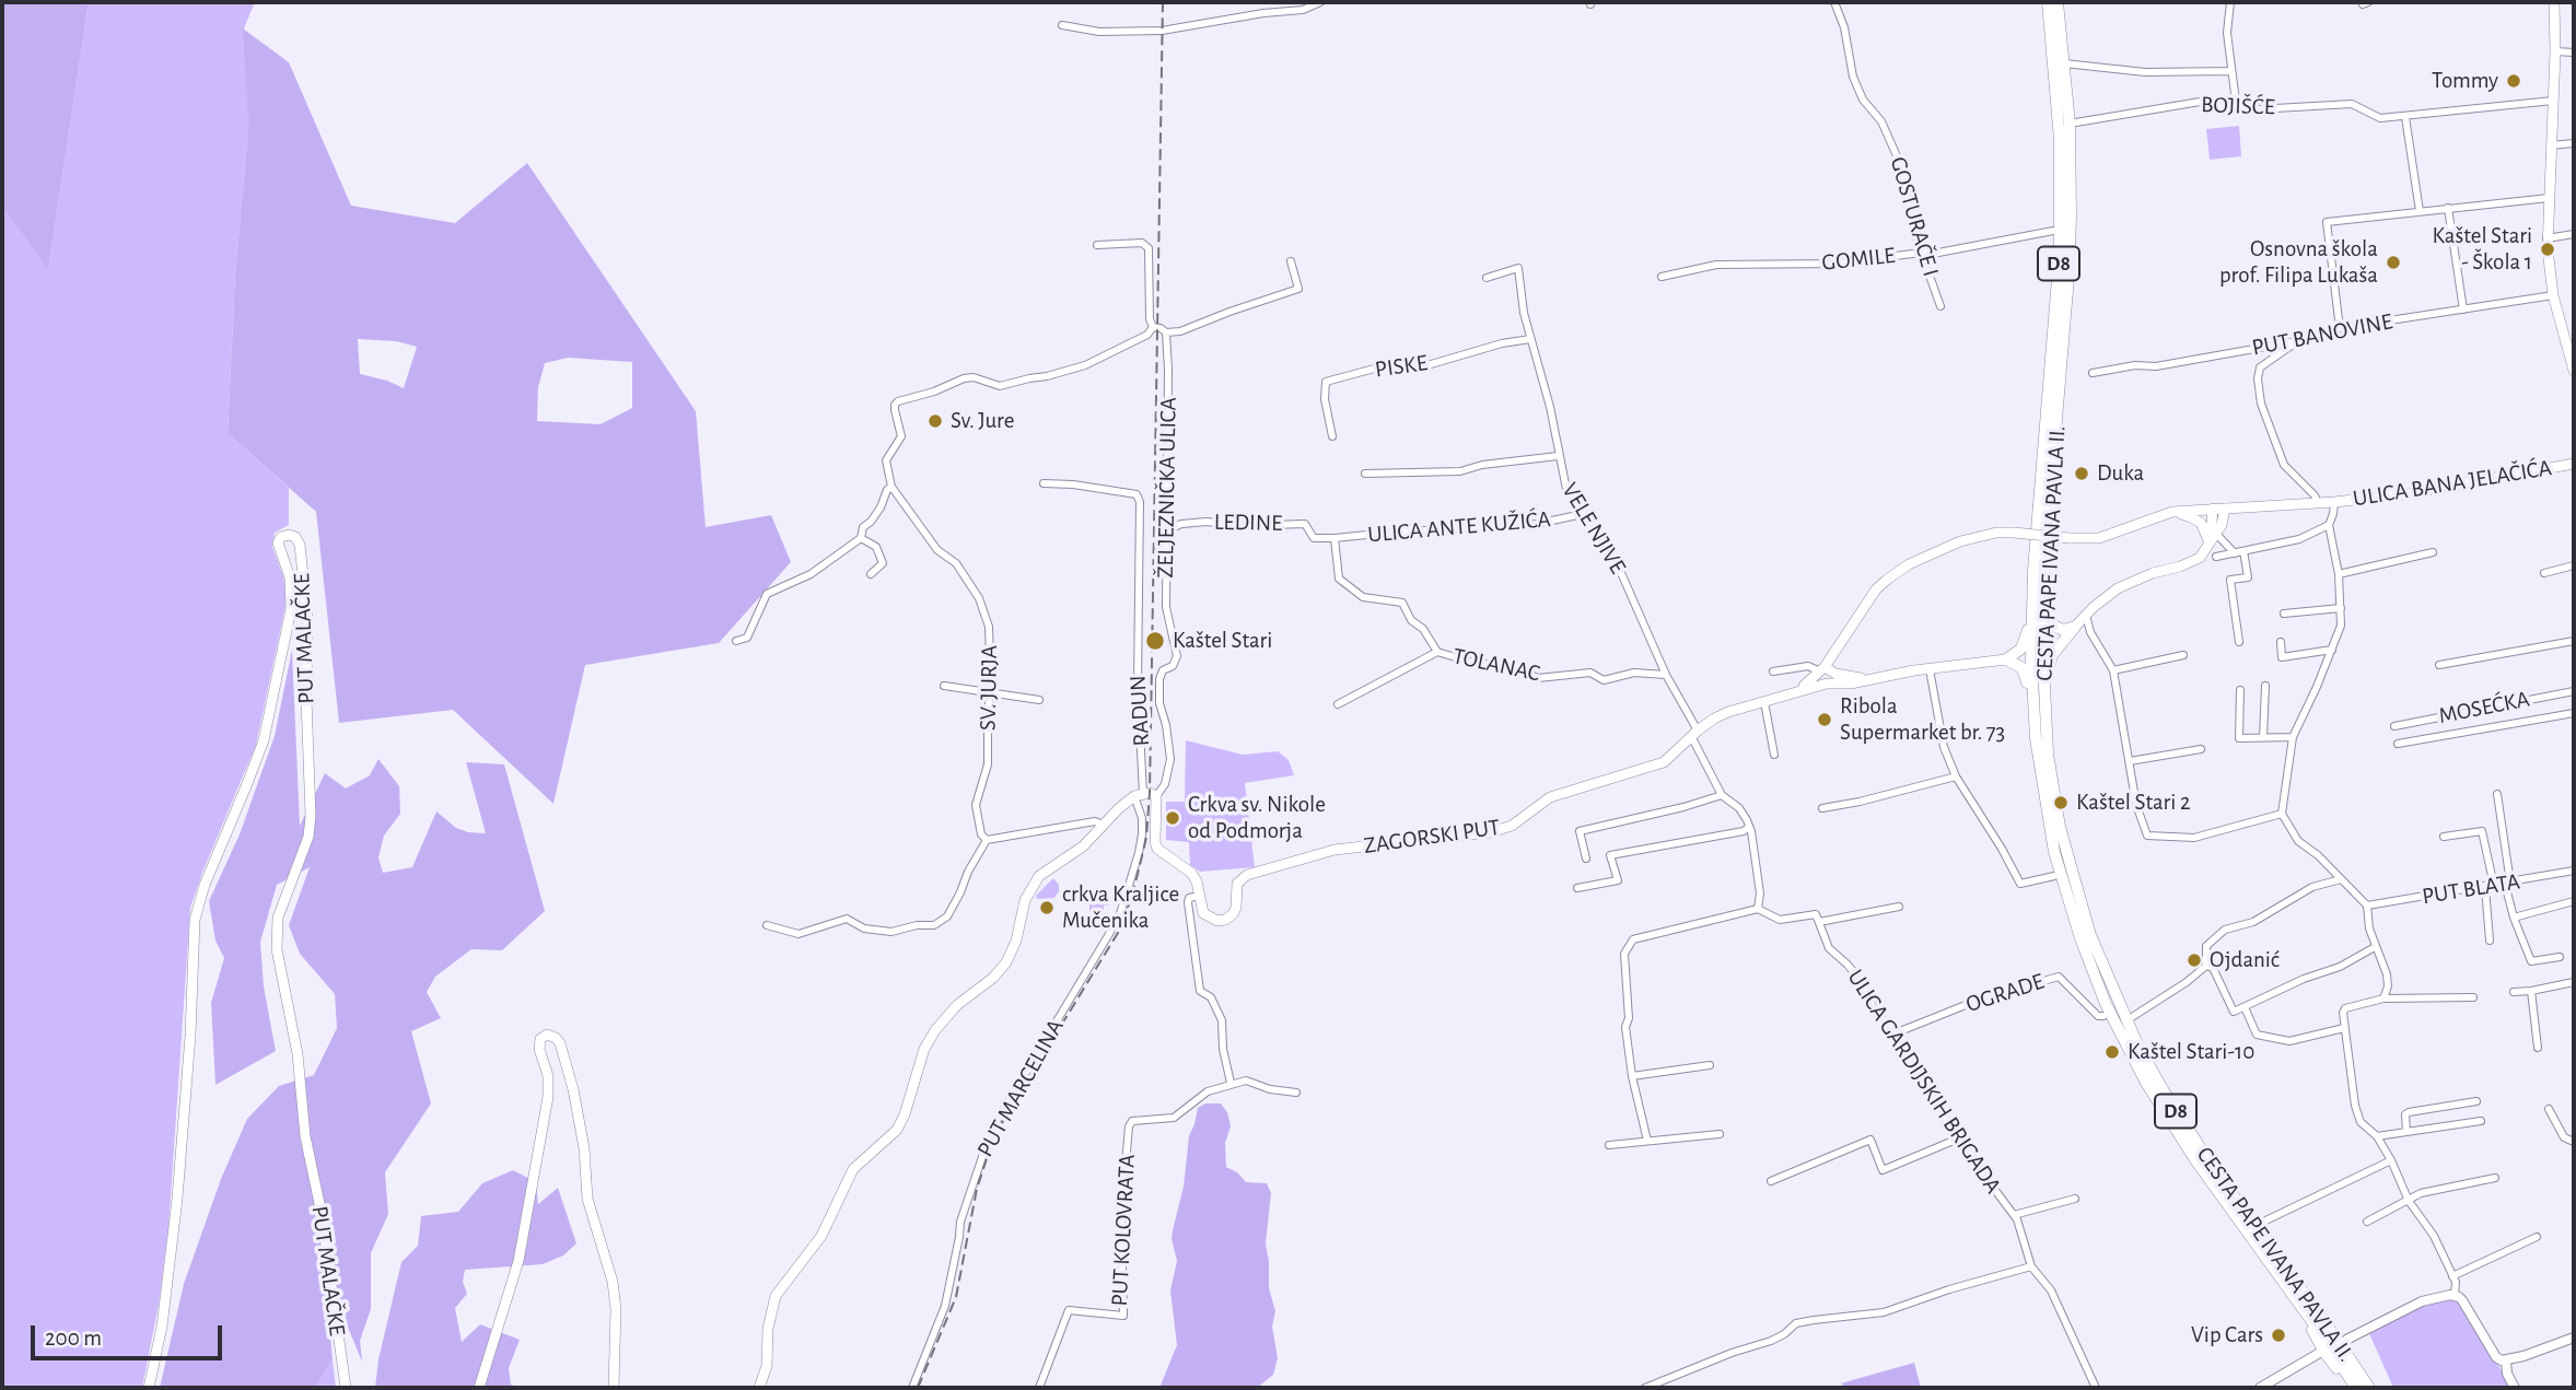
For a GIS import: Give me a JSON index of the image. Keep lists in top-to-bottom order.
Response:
{
  "streets": {
    "main road": [
      "D8",
      "ULICA BANA JELAČIĆA",
      "CESTA PAPE IVANA PAVLA II.",
      "PUT MALAČKE",
      "ZAGORSKI PUT"
    ],
    "street": [
      "BOJIŠĆE",
      "GOSTURAČE I",
      "GOMILE",
      "PUT BANOVINE",
      "PISKE",
      "ŽELJEZNIČKA ULICA",
      "LEDINE",
      "ULICA ANTE KUŽIĆA",
      "VELE NJIVE",
      "TOLANAC",
      "SV. JURJA",
      "MOSEĆKA",
      "RADUN",
      "PUT BLATA",
      "OGRADE",
      "ULICA GARDIJSKIH BRIGADA",
      "PUT MARCELINA",
      "PUT KOLOVRATA"
    ]
  },
  "crossings": [
    ["BOJIŠĆE", "CESTA PAPE IVANA PAVLA II."],
    ["GOSTURAČE I", "GOMILE"],
    ["PISKE", "VELE NJIVE"],
    ["ŽELJEZNIČKA ULICA", "LEDINE"],
    ["ŽELJEZNIČKA ULICA", "ZAGORSKI PUT"],
    ["LEDINE", "ULICA ANTE KUŽIĆA"],
    ["ULICA ANTE KUŽIĆA", "VELE NJIVE"],
    ["VELE NJIVE", "TOLANAC"],
    ["VELE NJIVE", "ZAGORSKI PUT"],
    ["RADUN", "PUT MARCELINA"],
    ["OGRADE", "ULICA GARDIJSKIH BRIGADA"]
  ],
  "places": [
    "Tommy",
    "Kaštel Stari - Škola 1",
    "Osnovna škola prof. Filipa Lukaša",
    "Sv. Jure",
    "Duka",
    "Kaštel Stari",
    "Ribola Supermarket br. 73",
    "Kaštel Stari 2",
    "Crkva sv. Nikole od Podmorja",
    "crkva Kraljice Mučenika",
    "Ojdanić",
    "Kaštel Stari-10",
    "Vip Cars"
  ],
  "scale_bar": "200 m"
}
